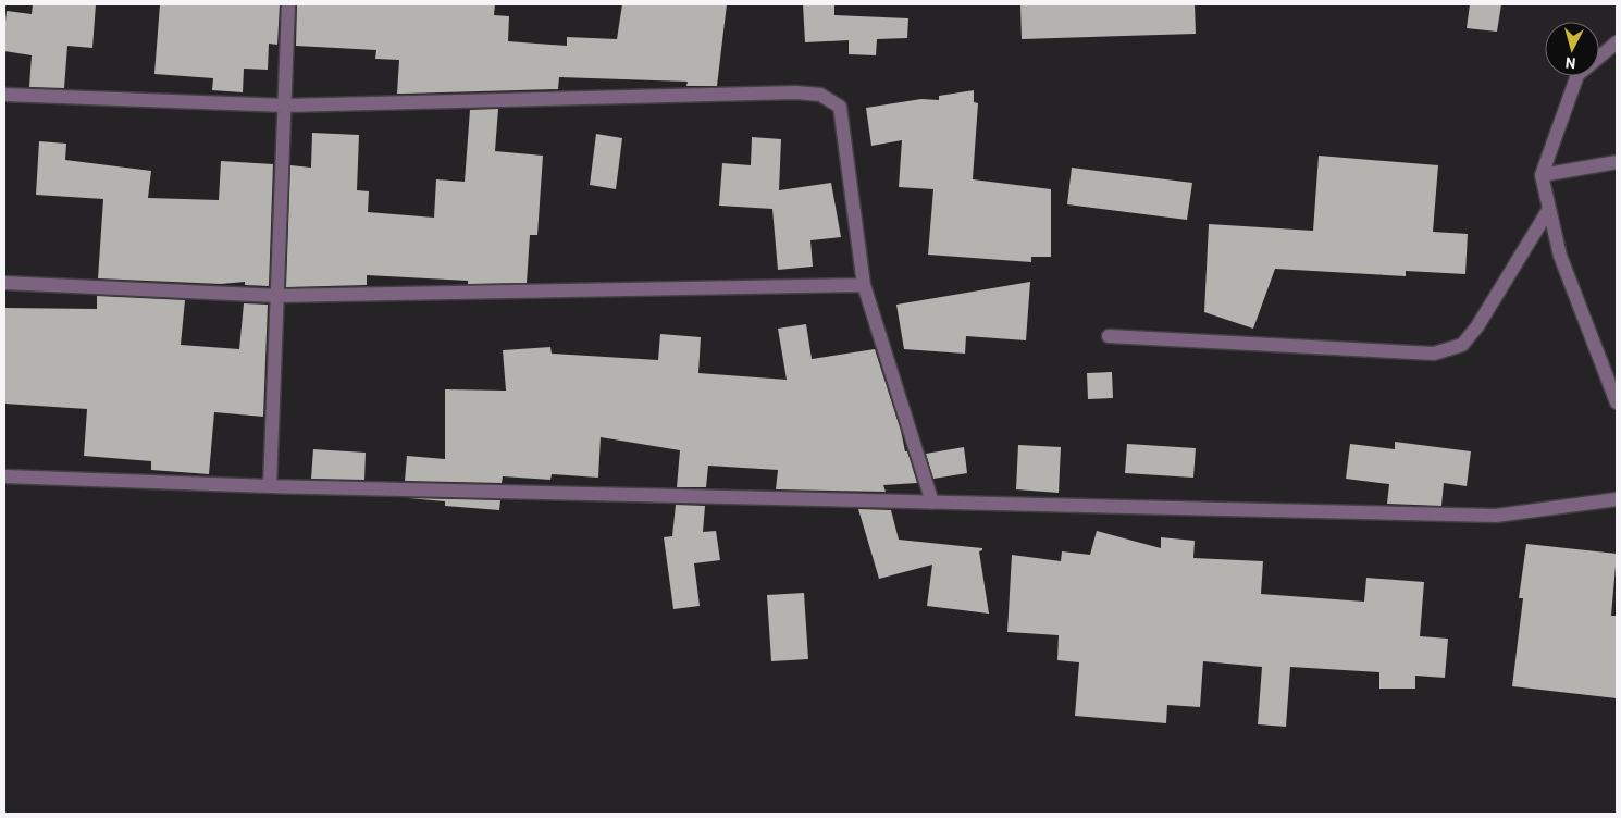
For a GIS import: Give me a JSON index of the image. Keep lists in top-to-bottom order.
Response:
{
  "north": "bottom"
}
